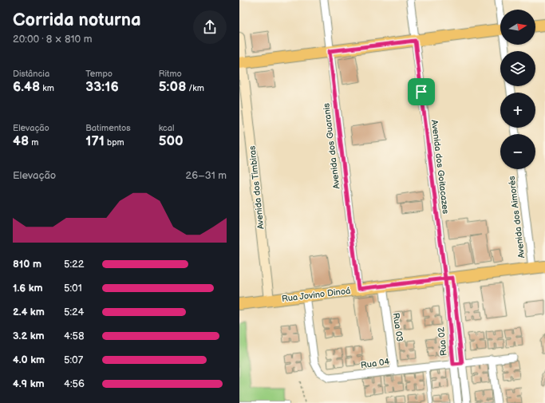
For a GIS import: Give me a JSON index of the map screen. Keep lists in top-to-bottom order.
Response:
{
  "streets": {
    "main road": ["Rua Jovino Dinoá"],
    "street": [
      "Avenida dos Guaranis",
      "Avenida dos Goitacazes",
      "Avenida dos Timbiras",
      "Avenida dos Aimorés",
      "Rua 03",
      "Rua 02",
      "Rua 04"
    ]
  },
  "crossings": [
    ["Avenida dos Guaranis", "Rua Jovino Dinoá"],
    ["Avenida dos Goitacazes", "Rua Jovino Dinoá"],
    ["Avenida dos Goitacazes", "Rua 02"],
    ["Avenida dos Timbiras", "Rua Jovino Dinoá"],
    ["Avenida dos Aimorés", "Rua Jovino Dinoá"],
    ["Rua Jovino Dinoá", "Rua 03"],
    ["Rua Jovino Dinoá", "Rua 02"],
    ["Rua Jovino Dinoá", "Rua 04"],
    ["Rua 03", "Rua 04"],
    ["Rua 02", "Rua 04"]
  ],
  "north": "right",
  "page": {
    "heading": ["Corrida noturna", "20:00 · 8 × 810 m"],
    "map_buttons": ["+", "−"],
    "stats": [
      ["Distância", "6.48 km"],
      ["Tempo", "33:16"],
      ["Ritmo", "5:08 /km"],
      ["Elevação", "48 m"],
      ["Batimentos", "171 bpm"],
      ["kcal", "500"]
    ],
    "chart": ["Elevação", "26–31 m"],
    "list": [
      {
        "name": "810 m",
        "note": "5:22"
      },
      {
        "name": "1.6 km",
        "note": "5:01"
      },
      {
        "name": "2.4 km",
        "note": "5:24"
      },
      {
        "name": "3.2 km",
        "note": "4:58"
      },
      {
        "name": "4.0 km",
        "note": "5:07"
      },
      {
        "name": "4.9 km",
        "note": "4:56"
      }
    ]
  }
}
